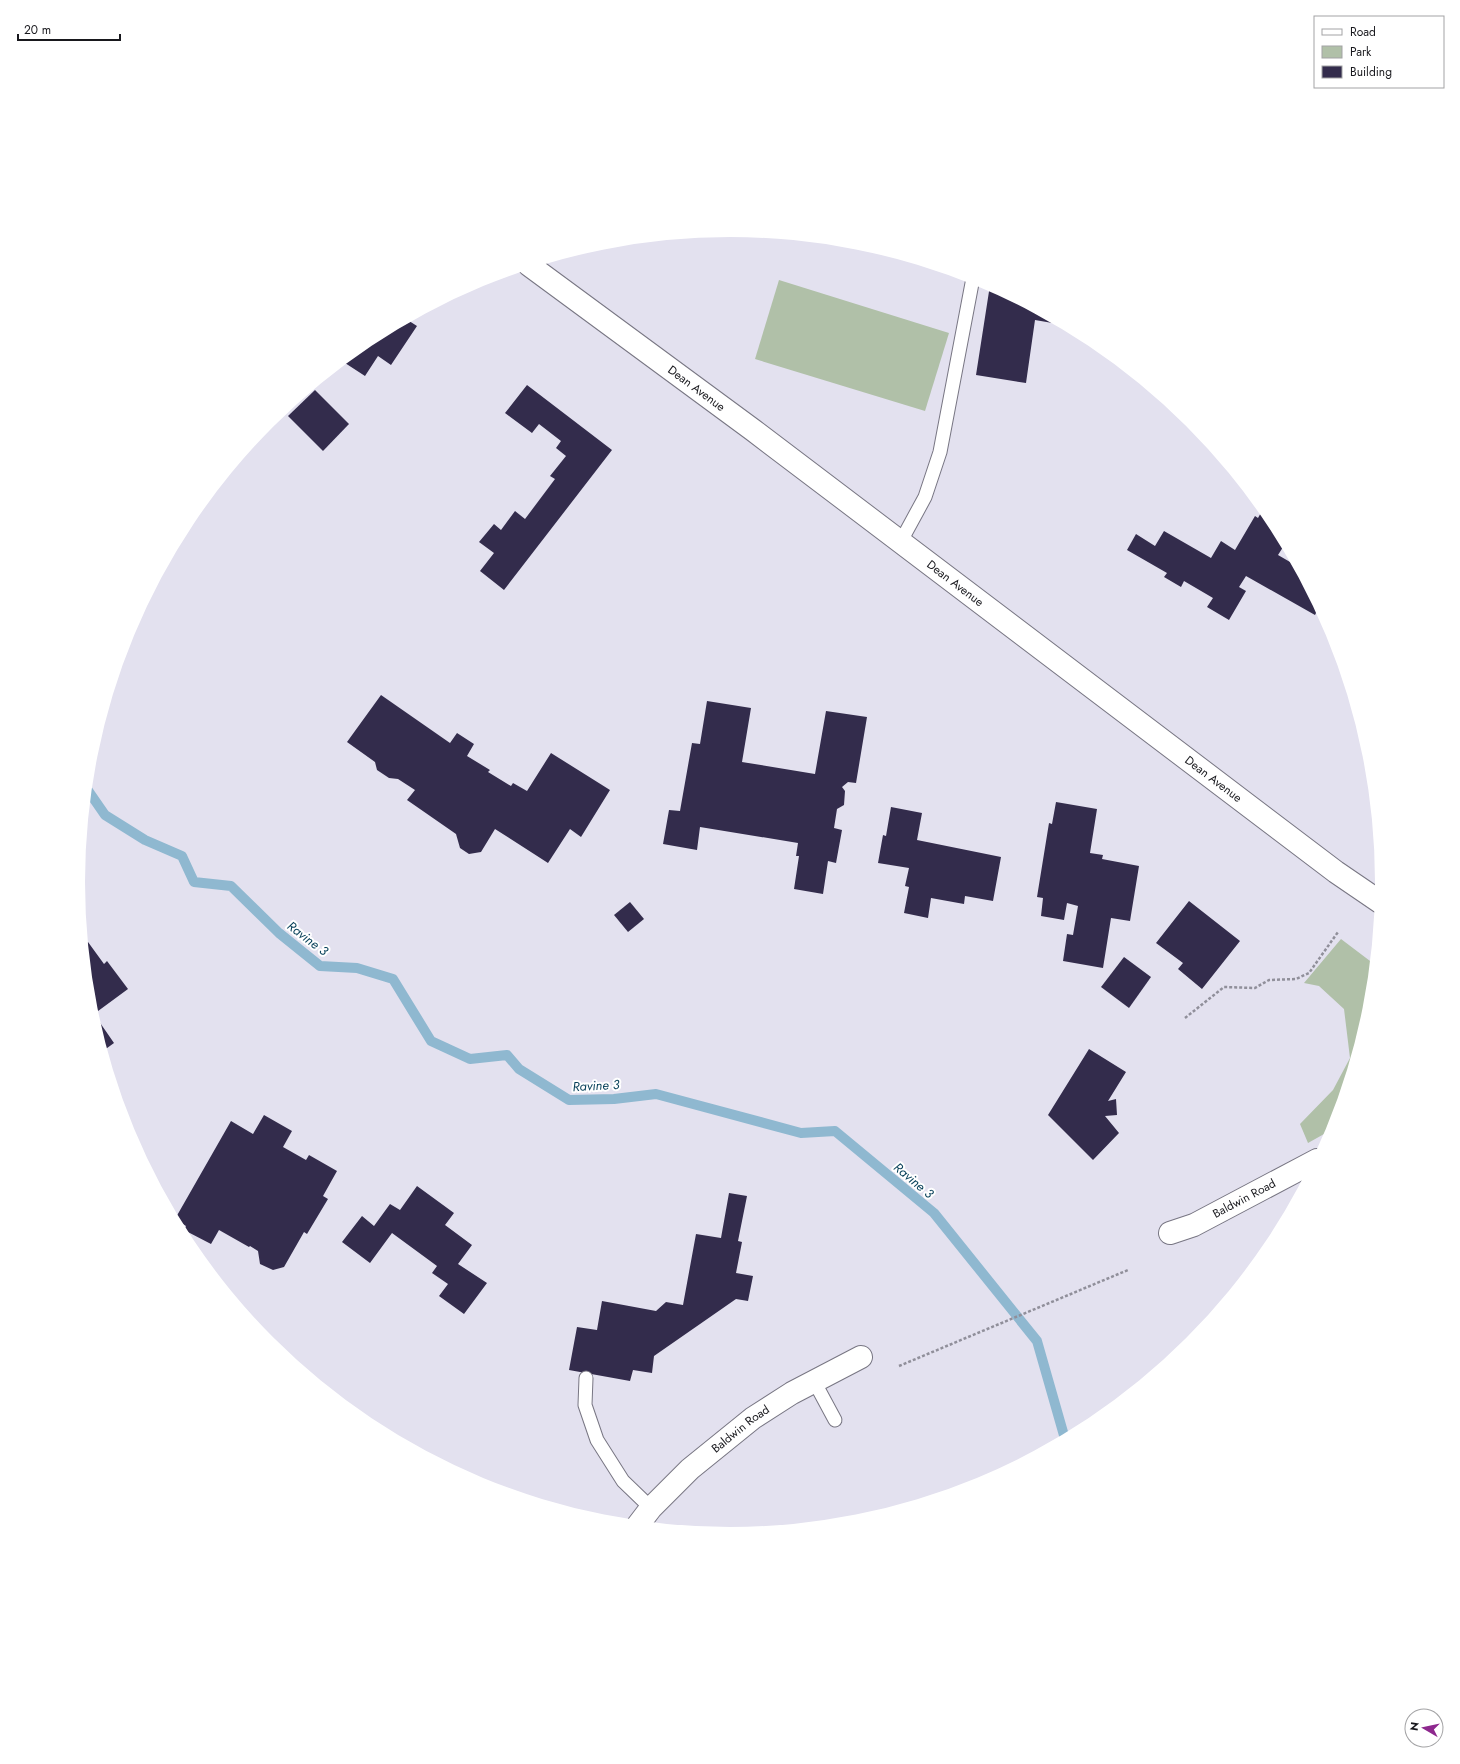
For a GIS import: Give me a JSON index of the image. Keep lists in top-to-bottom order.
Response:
{
  "streets": {
    "street": ["Dean Avenue", "Baldwin Road"]
  },
  "water": ["Ravine 3"],
  "legend": ["Road", "Park", "Building"],
  "scale_bar": "20 m",
  "north": "left"
}
